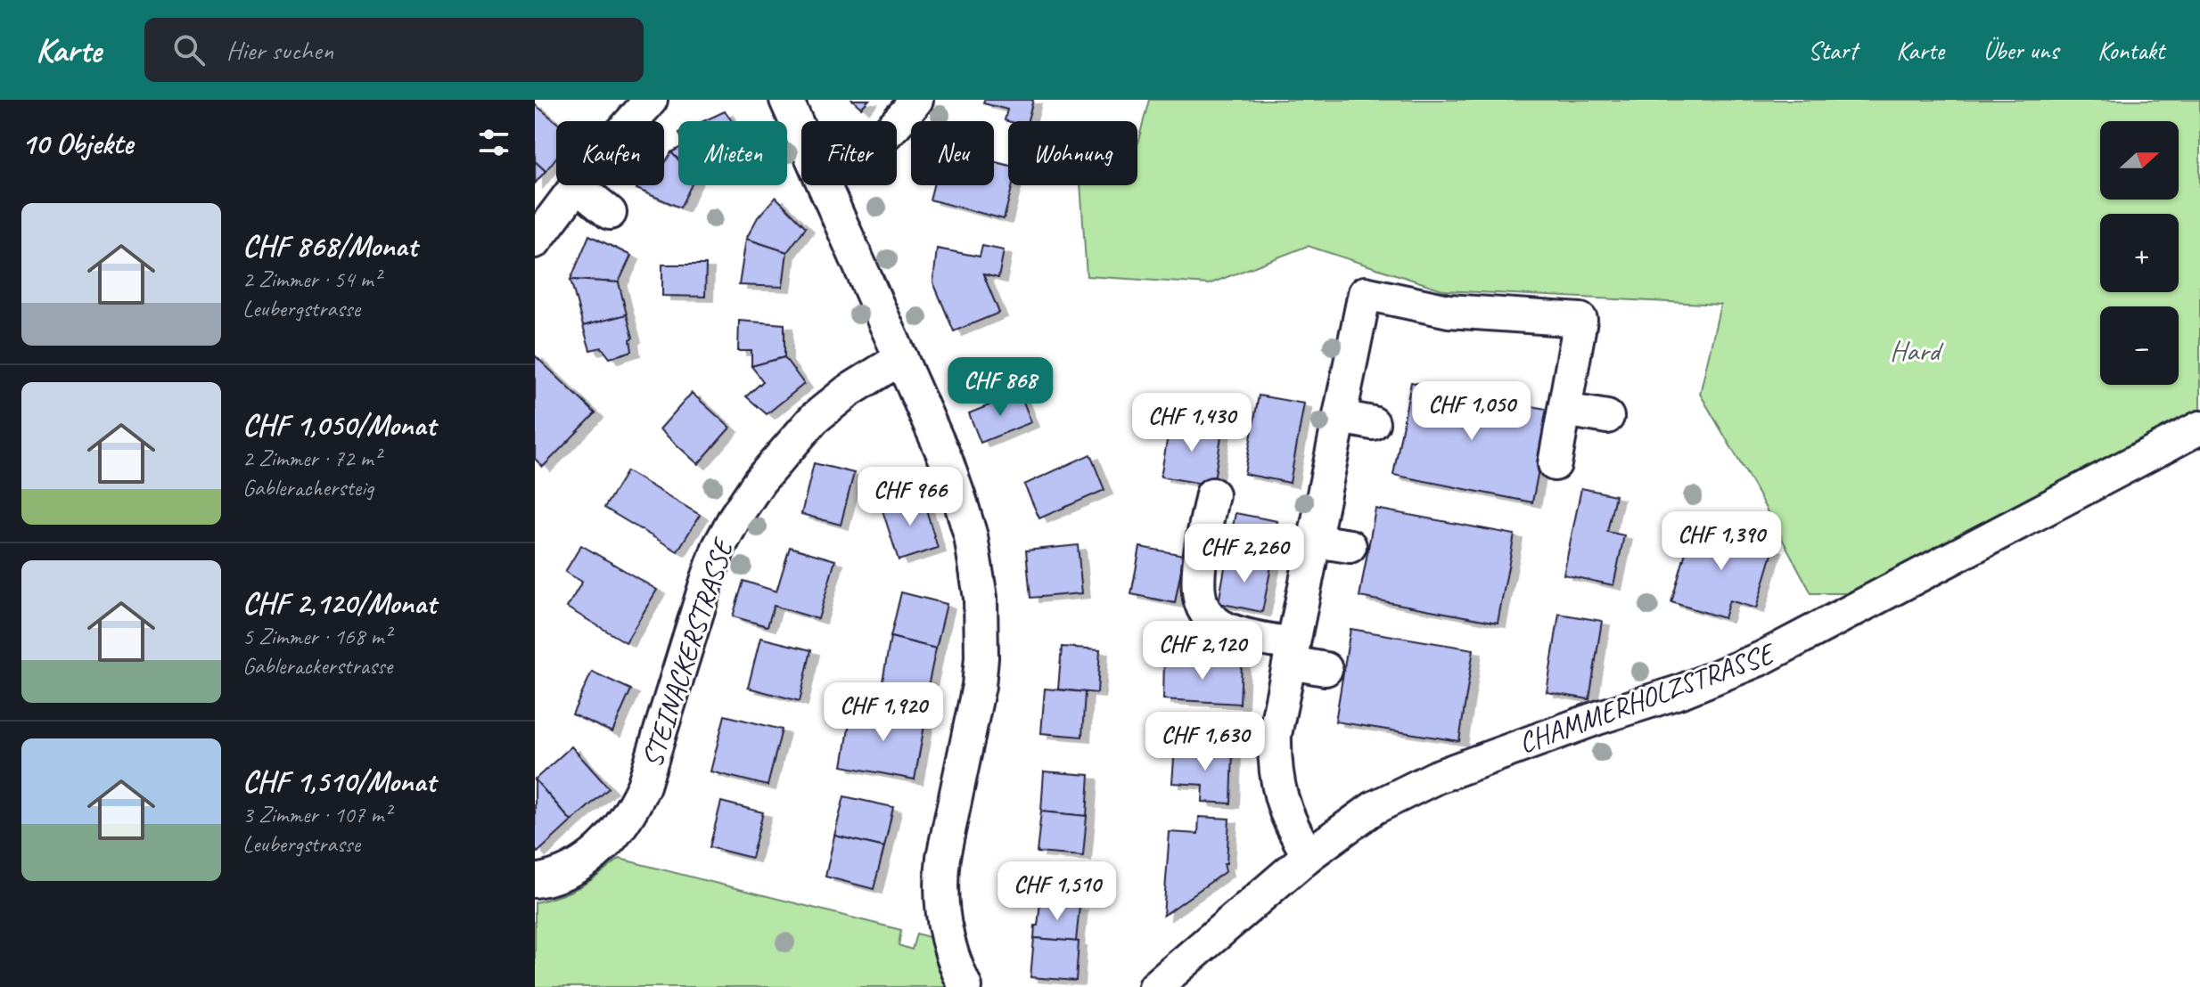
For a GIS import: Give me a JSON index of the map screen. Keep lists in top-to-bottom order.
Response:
{
  "streets": {
    "street": ["STEINACKERSTRASSE", "CHAMMERHOLZSTRASSE"]
  },
  "parks": ["Hard"],
  "north": "right",
  "page": {
    "header": "Karte",
    "search": "Hier suchen",
    "nav": [
      "Start",
      "Karte",
      "Über uns",
      "Kontakt"
    ],
    "heading": "10 Objekte",
    "map_buttons": ["+", "−"],
    "chip": [
      "Kaufen",
      "Mieten",
      "Filter",
      "Neu",
      "Wohnung"
    ],
    "list": [
      {
        "name": "CHF 868/Monat",
        "note": "2 Zimmer · 54 m² · Leubergstrasse"
      },
      {
        "name": "CHF 1,050/Monat",
        "note": "2 Zimmer · 72 m² · Gablerachersteig"
      },
      {
        "name": "CHF 2,120/Monat",
        "note": "5 Zimmer · 168 m² · Gablerackerstrasse"
      },
      {
        "name": "CHF 1,510/Monat",
        "note": "3 Zimmer · 107 m² · Leubergstrasse"
      }
    ],
    "price": [
      "CHF 868",
      "CHF 1,050",
      "CHF 1,430",
      "CHF 966",
      "CHF 1,390",
      "CHF 2,260",
      "CHF 2,120",
      "CHF 1,920",
      "CHF 1,630",
      "CHF 1,510"
    ]
  }
}
